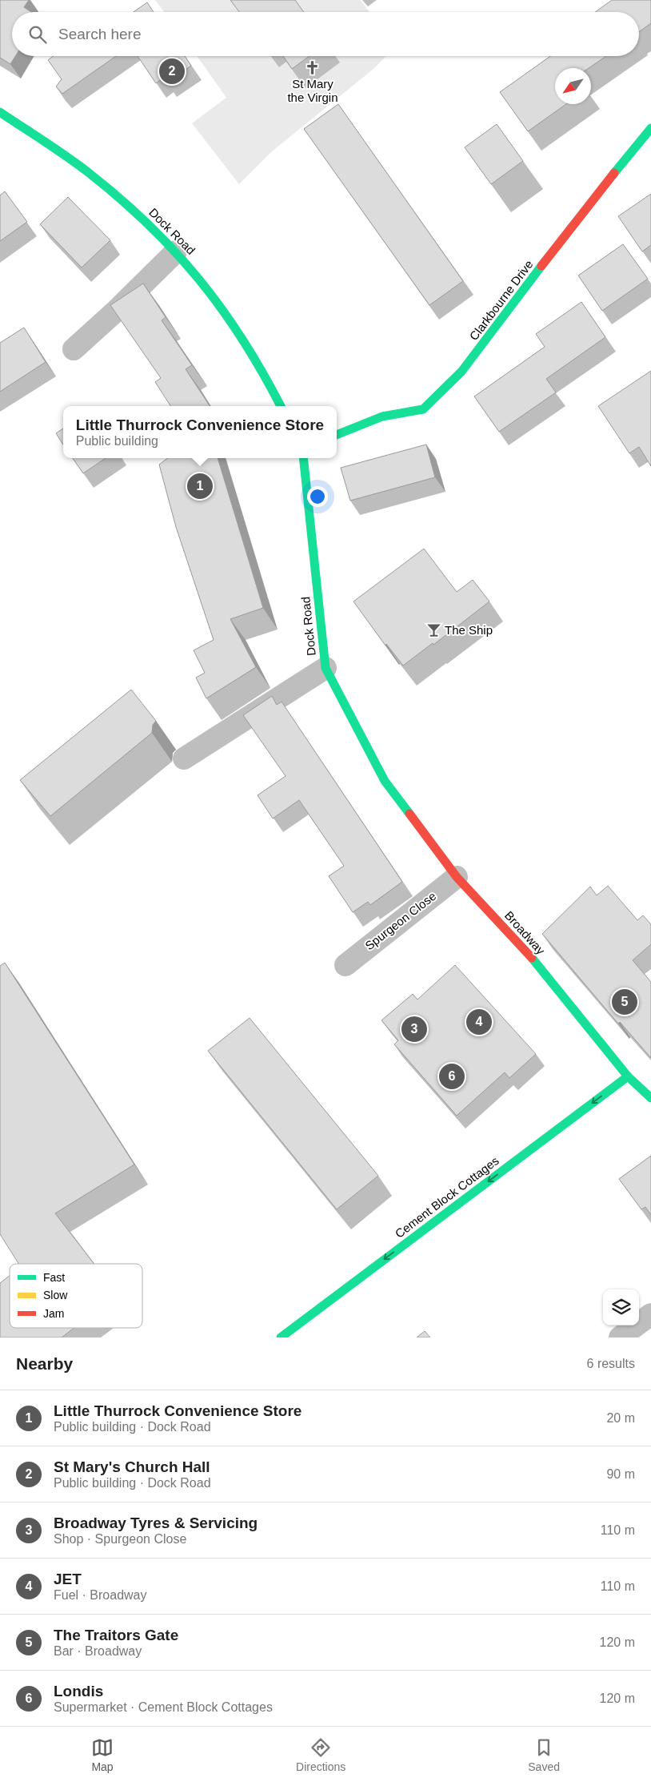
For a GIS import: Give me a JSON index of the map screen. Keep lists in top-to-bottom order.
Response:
{
  "streets": {
    "main road": [
      "Dock Road",
      "Clarkbourne Drive",
      "Broadway",
      "Cement Block Cottages"
    ],
    "street": ["Spurgeon Close"]
  },
  "crossings": [
    ["Dock Road", "Broadway"],
    ["Spurgeon Close", "Broadway"],
    ["Broadway", "Cement Block Cottages"]
  ],
  "one_way": ["Cement Block Cottages"],
  "places": {
    "church": ["St Mary the Virgin"],
    "bar": ["The Ship"]
  },
  "legend": ["Fast", "Slow", "Jam"],
  "north": "bottom left",
  "page": {
    "search": "Search here",
    "pins": [
      "2",
      "1",
      "5",
      "4",
      "3",
      "6"
    ],
    "popup": ["Little Thurrock Convenience Store", "Public building"],
    "heading": ["Nearby", "6 results"],
    "list": [
      {
        "mark": "1",
        "name": "Little Thurrock Convenience Store",
        "note": "Public building · Dock Road",
        "value": "20 m"
      },
      {
        "mark": "2",
        "name": "St Mary's Church Hall",
        "note": "Public building · Dock Road",
        "value": "90 m"
      },
      {
        "mark": "3",
        "name": "Broadway Tyres & Servicing",
        "note": "Shop · Spurgeon Close",
        "value": "110 m"
      },
      {
        "mark": "4",
        "name": "JET",
        "note": "Fuel · Broadway",
        "value": "110 m"
      },
      {
        "mark": "5",
        "name": "The Traitors Gate",
        "note": "Bar · Broadway",
        "value": "120 m"
      },
      {
        "mark": "6",
        "name": "Londis",
        "note": "Supermarket · Cement Block Cottages",
        "value": "120 m"
      }
    ],
    "nav": ["Map", "Directions", "Saved"]
  }
}
